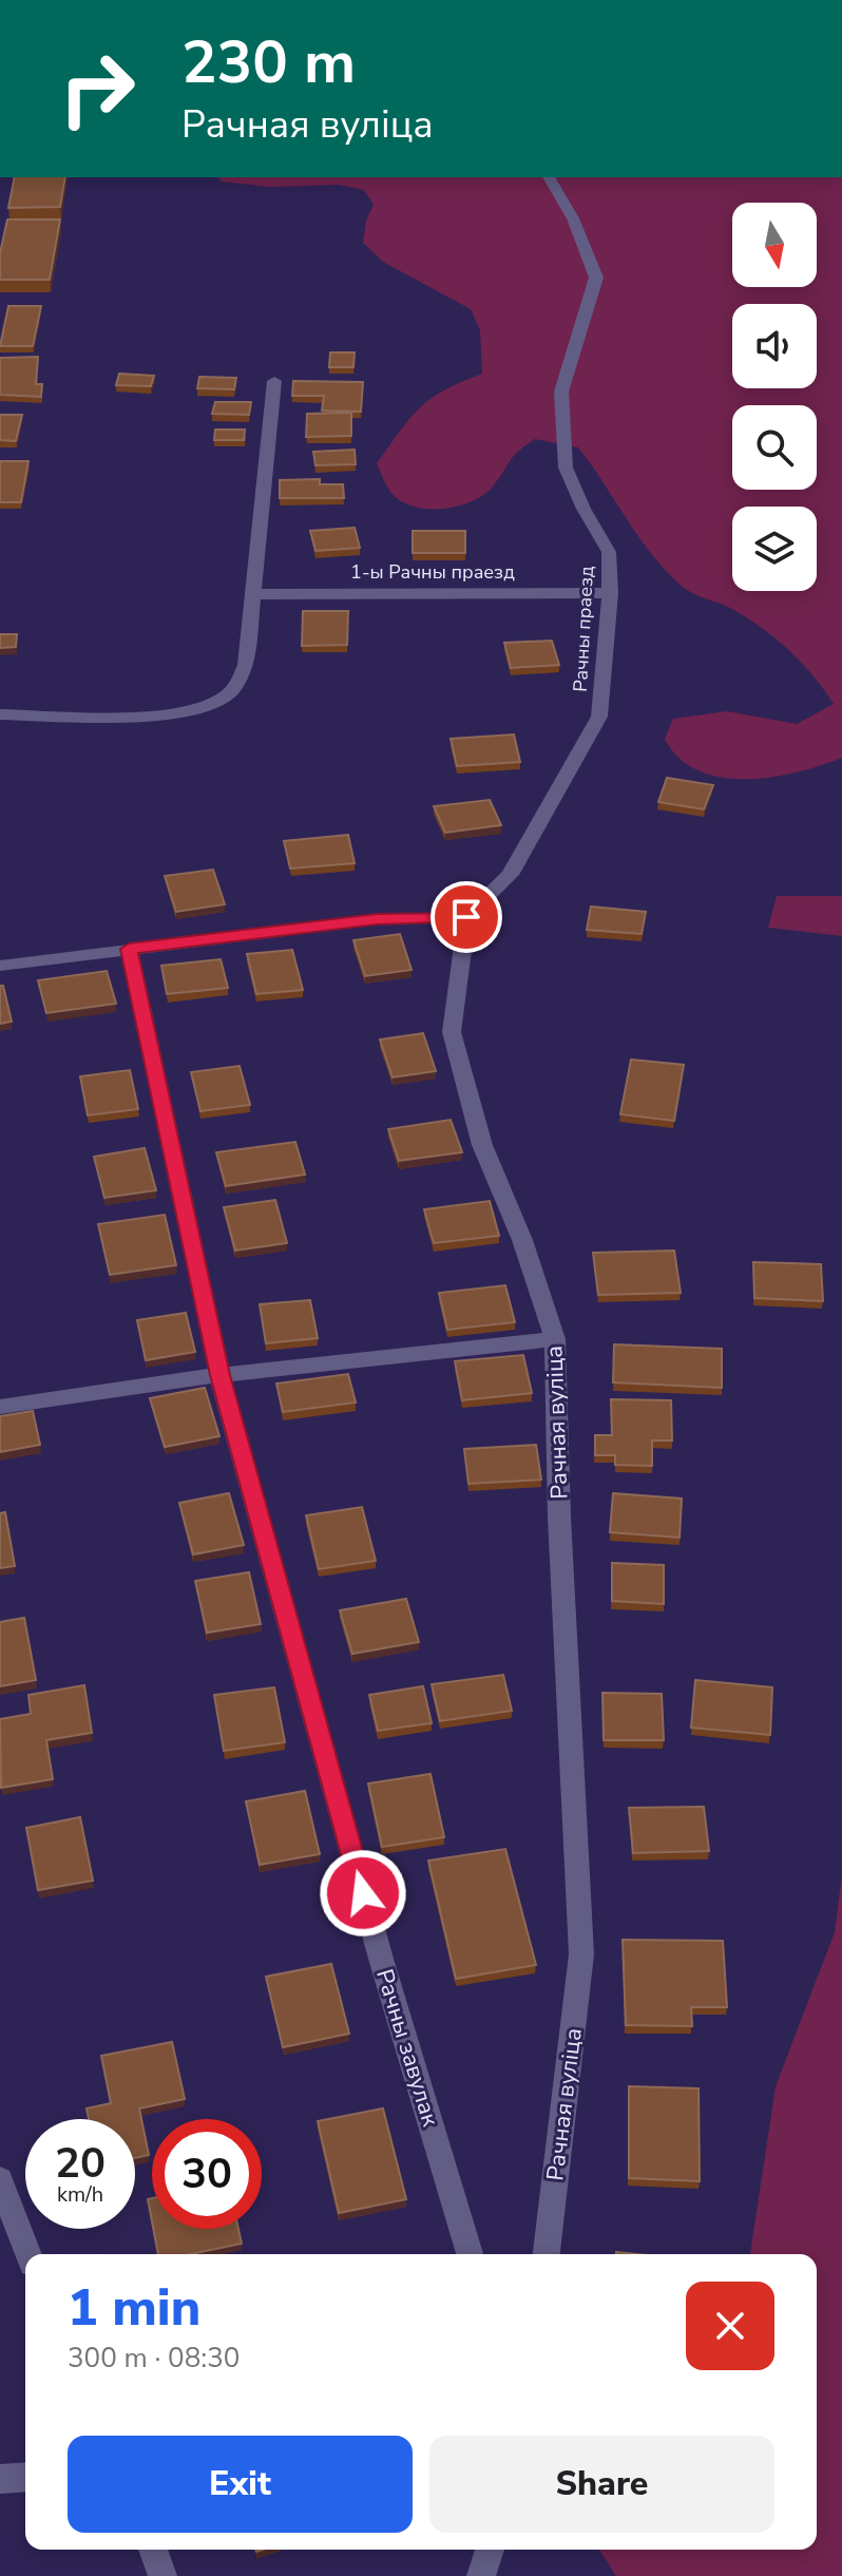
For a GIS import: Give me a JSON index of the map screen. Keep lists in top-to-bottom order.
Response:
{
  "streets": {
    "street": [
      "1-ы Рачны праезд",
      "Рачны праезд",
      "Рачная вуліца",
      "Рачны завулак"
    ]
  },
  "crossings": [
    ["1-ы Рачны праезд", "Рачны праезд"],
    ["Рачны праезд", "Рачная вуліца"]
  ],
  "north": "bottom",
  "page": {
    "turn": ["230 m", "Рачная вуліца"],
    "speed": "20 km/h",
    "limit": "30",
    "heading": ["1 min", "300 m · 08:30"],
    "buttons": ["Exit", "Share"]
  }
}
